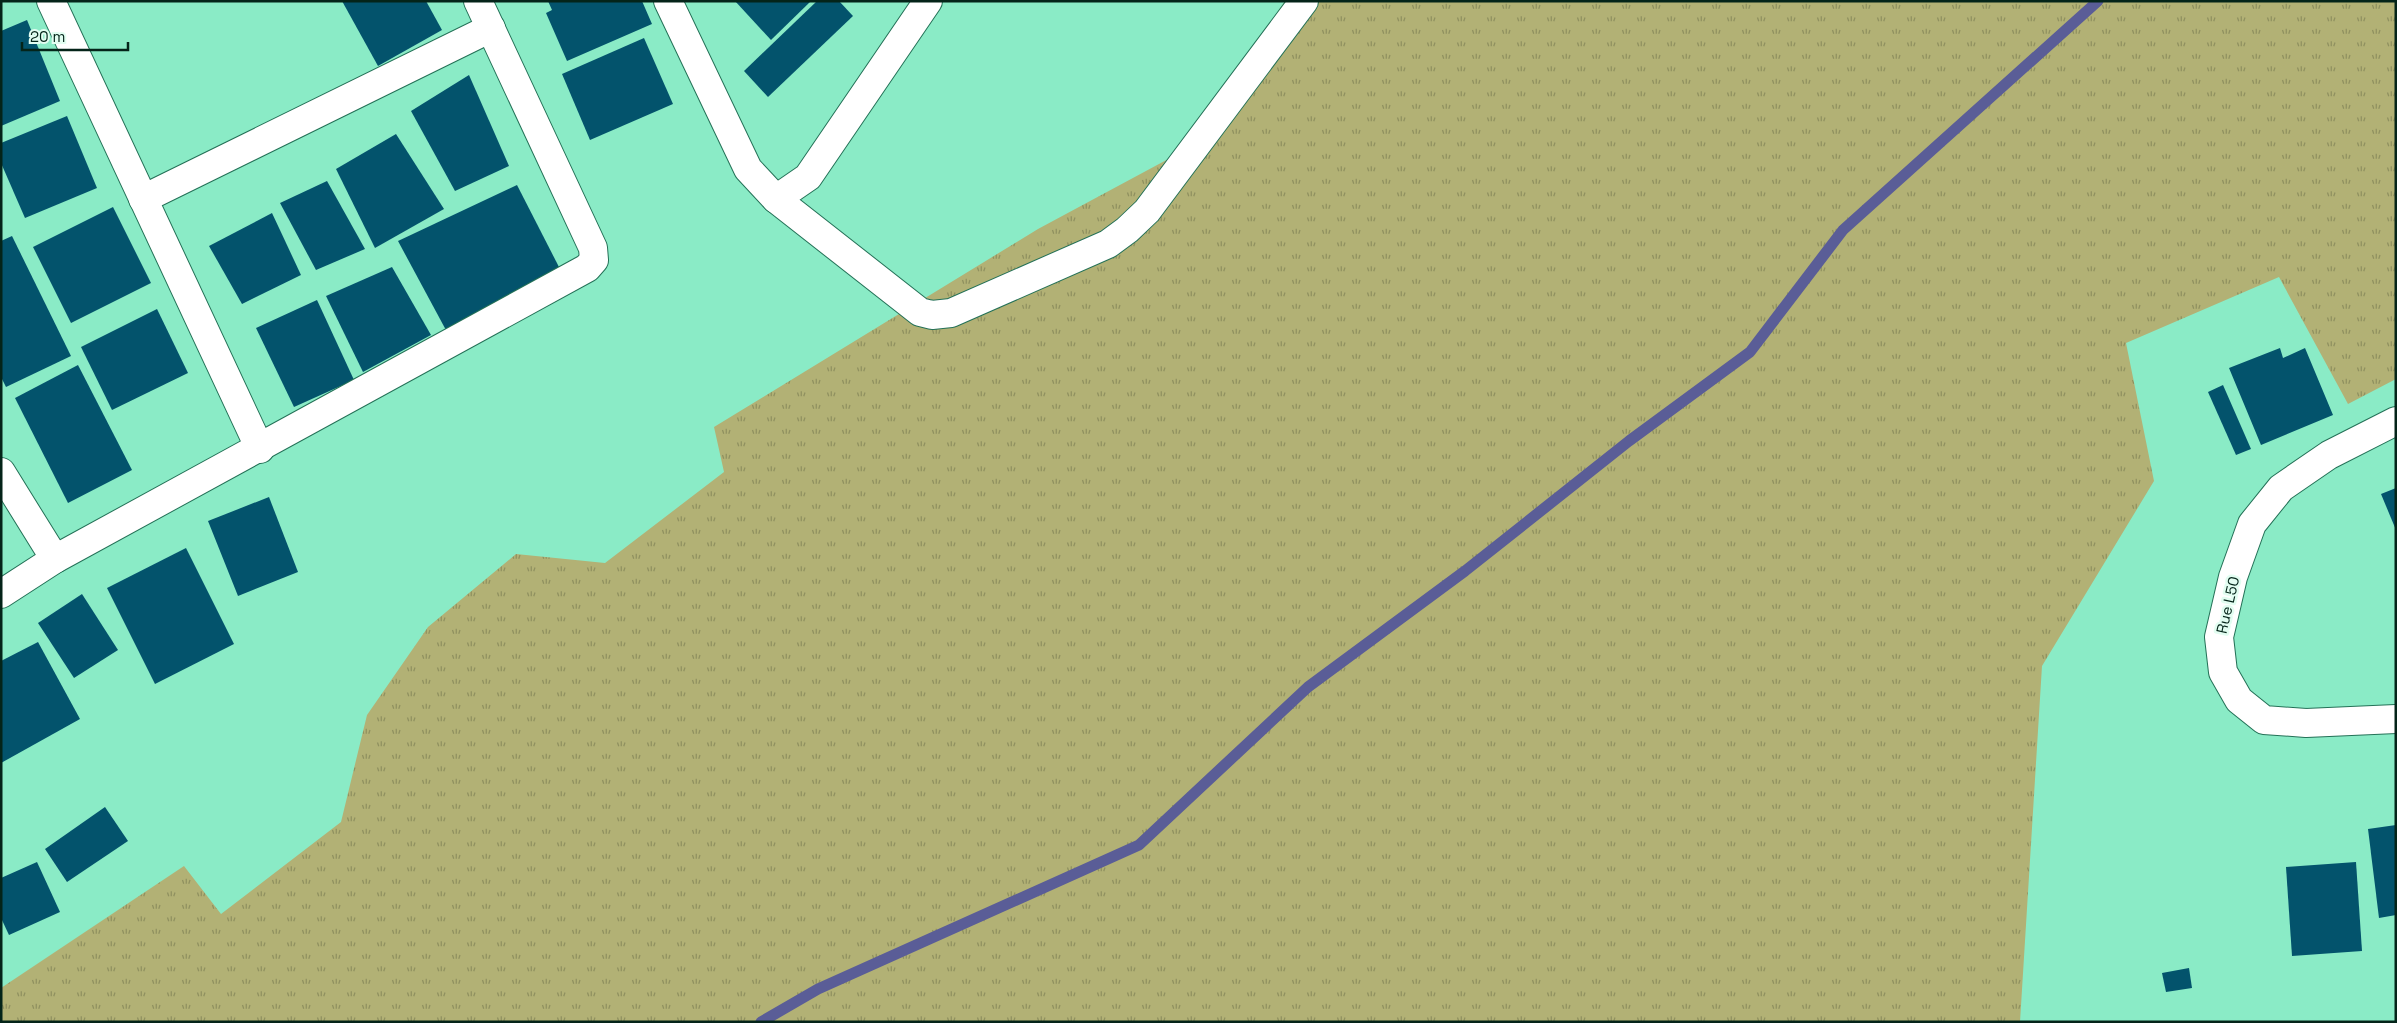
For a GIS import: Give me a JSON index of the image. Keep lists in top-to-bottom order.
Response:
{
  "streets": {
    "street": ["Rue L50"]
  },
  "scale_bar": "20 m"
}
